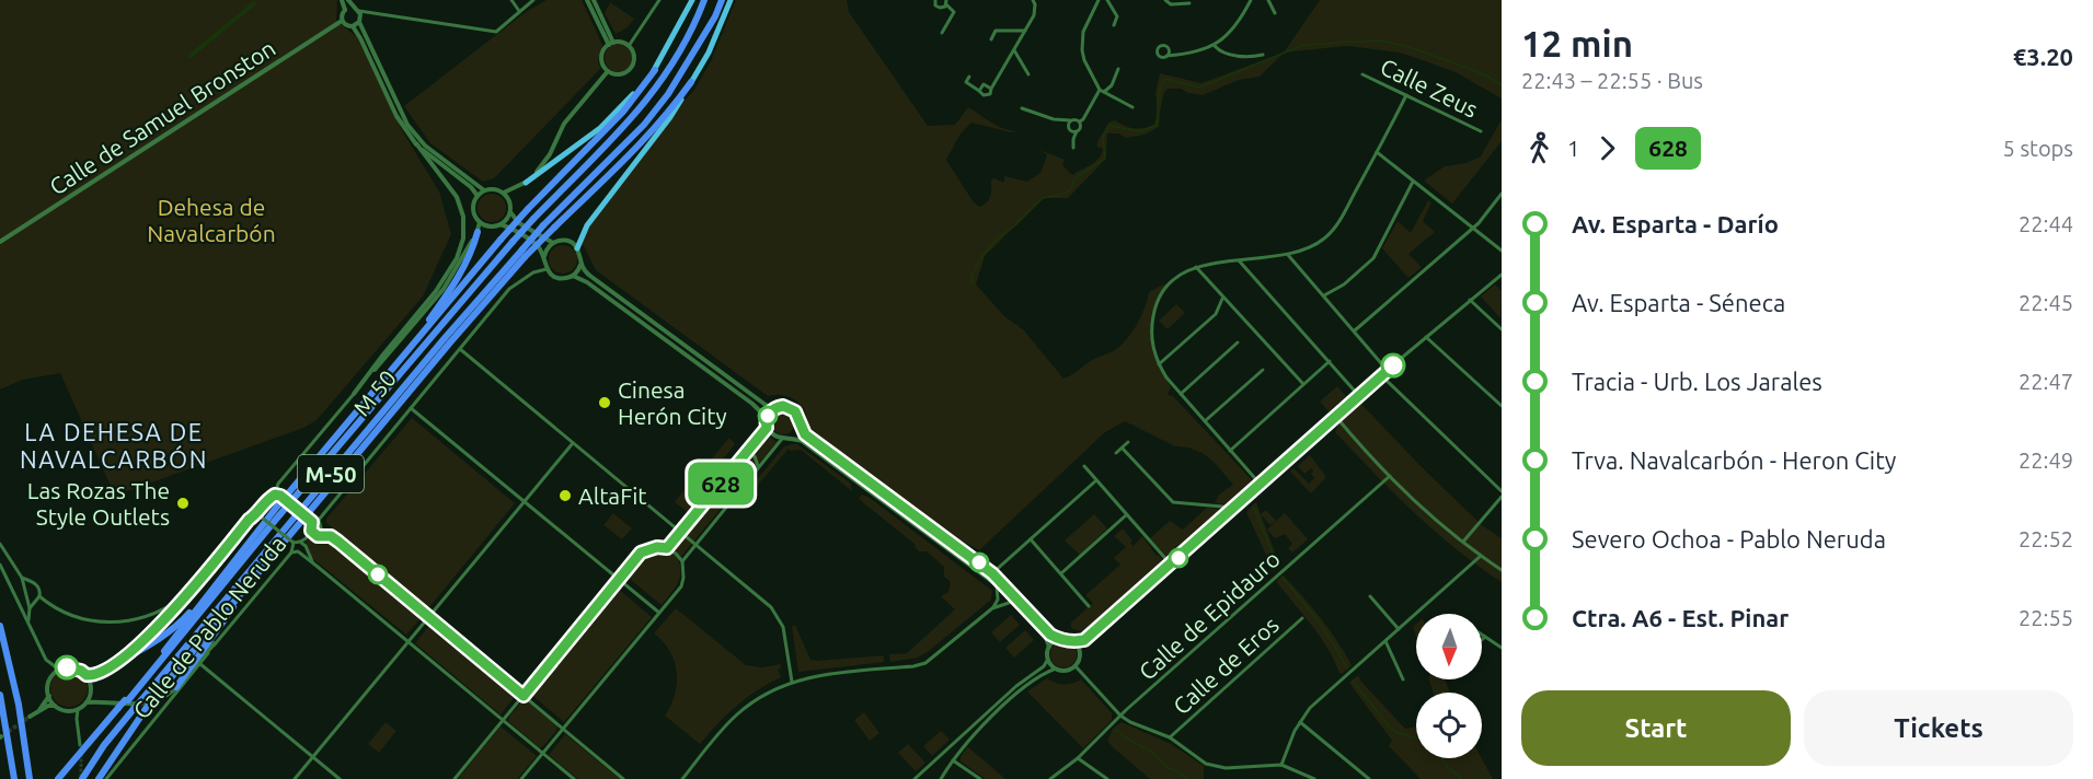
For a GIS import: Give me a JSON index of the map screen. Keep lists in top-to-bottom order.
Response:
{
  "streets": {
    "highway": ["M 50", "M-50"],
    "street": [
      "Calle Zeus",
      "Calle de Samuel Bronston",
      "Calle de Epidauro",
      "Calle de Pablo Neruda",
      "Calle de Eros"
    ]
  },
  "districts": ["LA DEHESA DE NAVALCARBÓN"],
  "parks": ["Dehesa de Navalcarbón"],
  "places": ["Cinesa Herón City", "AltaFit", "Las Rozas The Style Outlets"],
  "lines": ["bus line 628"],
  "north": "bottom",
  "page": {
    "on_map": "628",
    "heading": ["12 min", "22:43 – 22:55 · Bus", "€3.20"],
    "legs": ["1", "628", "5 stops"],
    "list": [
      {
        "name": "Av. Esparta - Darío",
        "value": "22:44"
      },
      {
        "name": "Av. Esparta - Séneca",
        "value": "22:45"
      },
      {
        "name": "Tracia - Urb. Los Jarales",
        "value": "22:47"
      },
      {
        "name": "Trva. Navalcarbón - Heron City",
        "value": "22:49"
      },
      {
        "name": "Severo Ochoa - Pablo Neruda",
        "value": "22:52"
      },
      {
        "name": "Ctra. A6 - Est. Pinar",
        "value": "22:55"
      }
    ],
    "buttons": ["Start", "Tickets"]
  }
}
